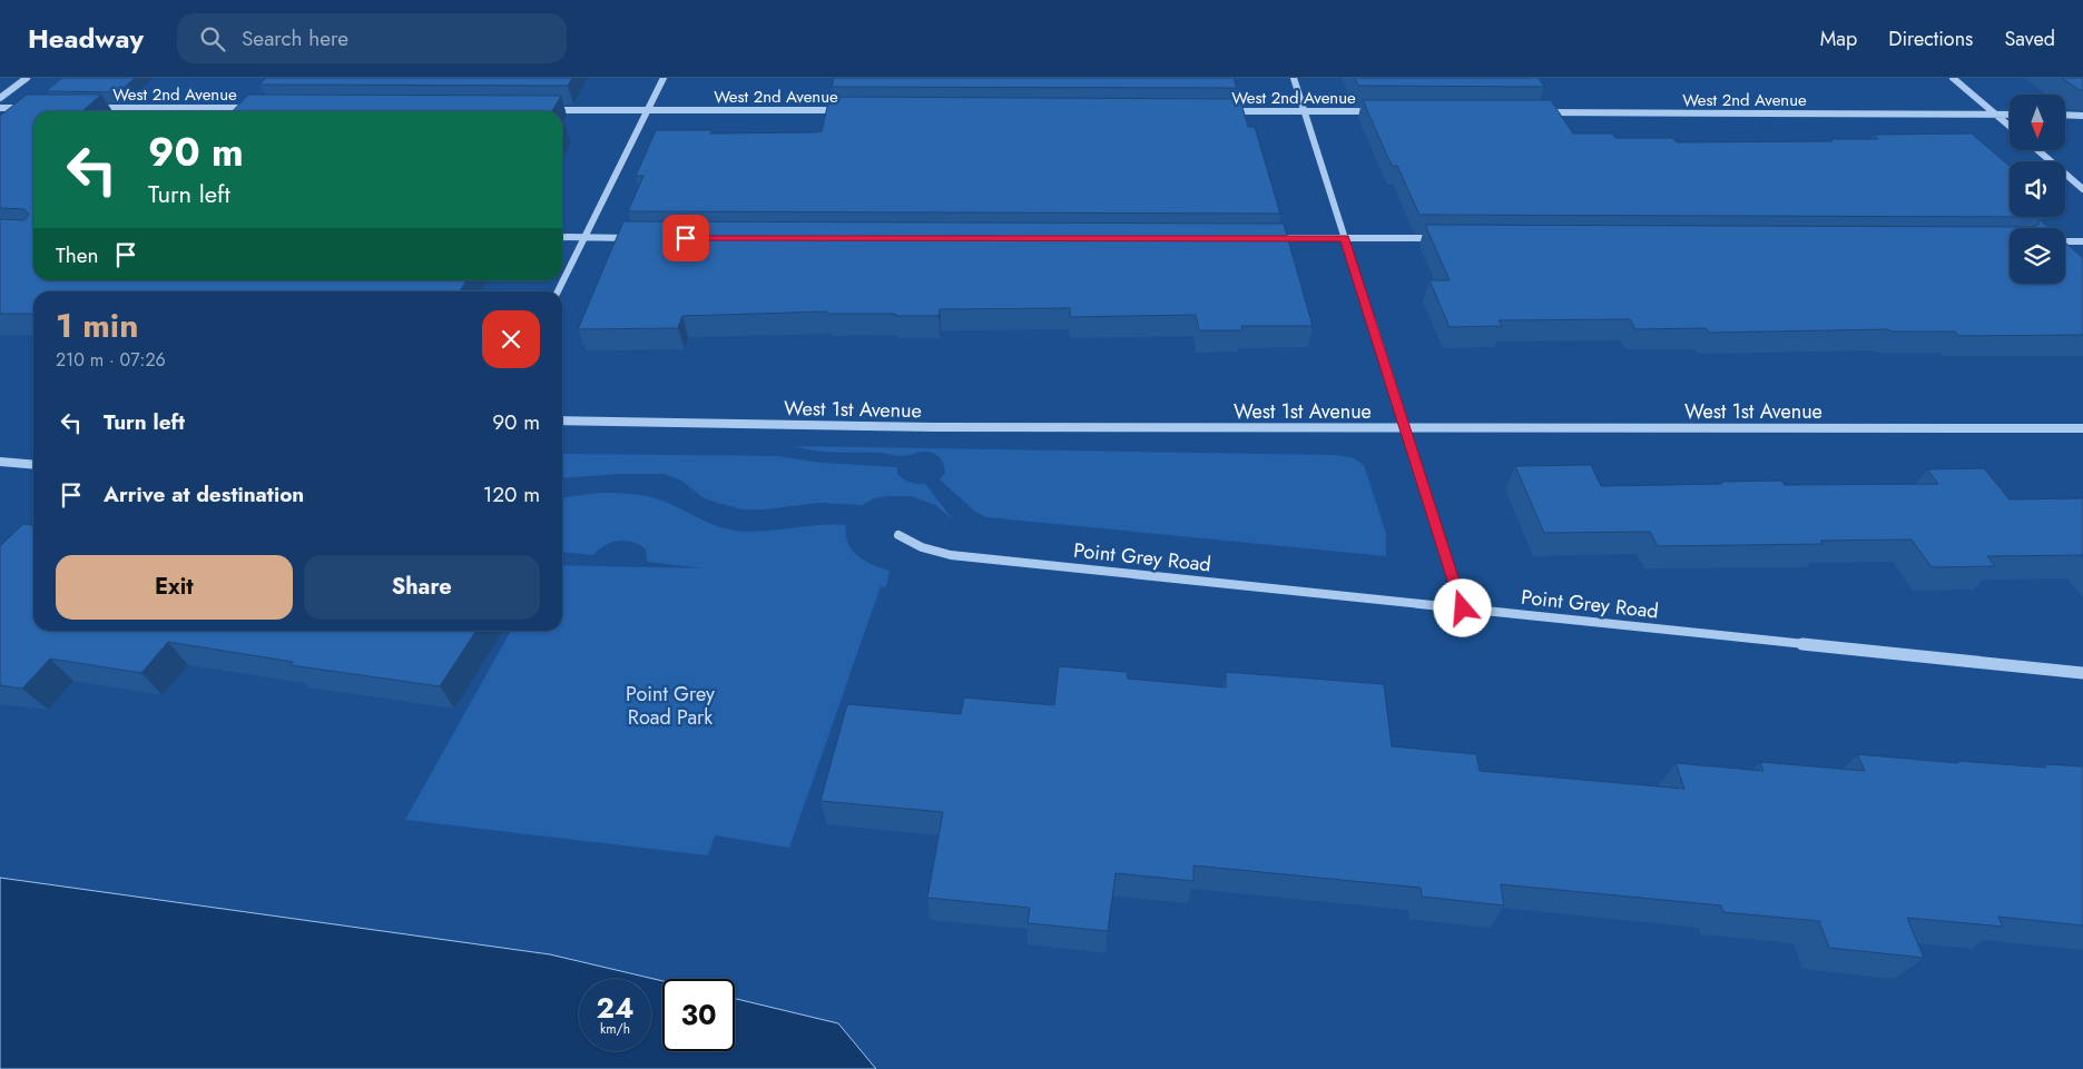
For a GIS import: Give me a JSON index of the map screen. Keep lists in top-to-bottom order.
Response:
{
  "streets": {
    "street": ["West 2nd Avenue", "West 1st Avenue", "Point Grey Road"]
  },
  "parks": ["Point Grey Road Park"],
  "north": "bottom",
  "page": {
    "header": "Headway",
    "search": "Search here",
    "nav": ["Map", "Directions", "Saved"],
    "turn": ["90 m", "Turn left"],
    "then": "Then",
    "heading": ["1 min", "210 m · 07:26"],
    "list": [
      {
        "name": "Turn left",
        "value": "90 m"
      },
      {
        "name": "Arrive at destination",
        "value": "120 m"
      }
    ],
    "buttons": ["Exit", "Share"],
    "speed": "24 km/h",
    "limit": "30"
  }
}
